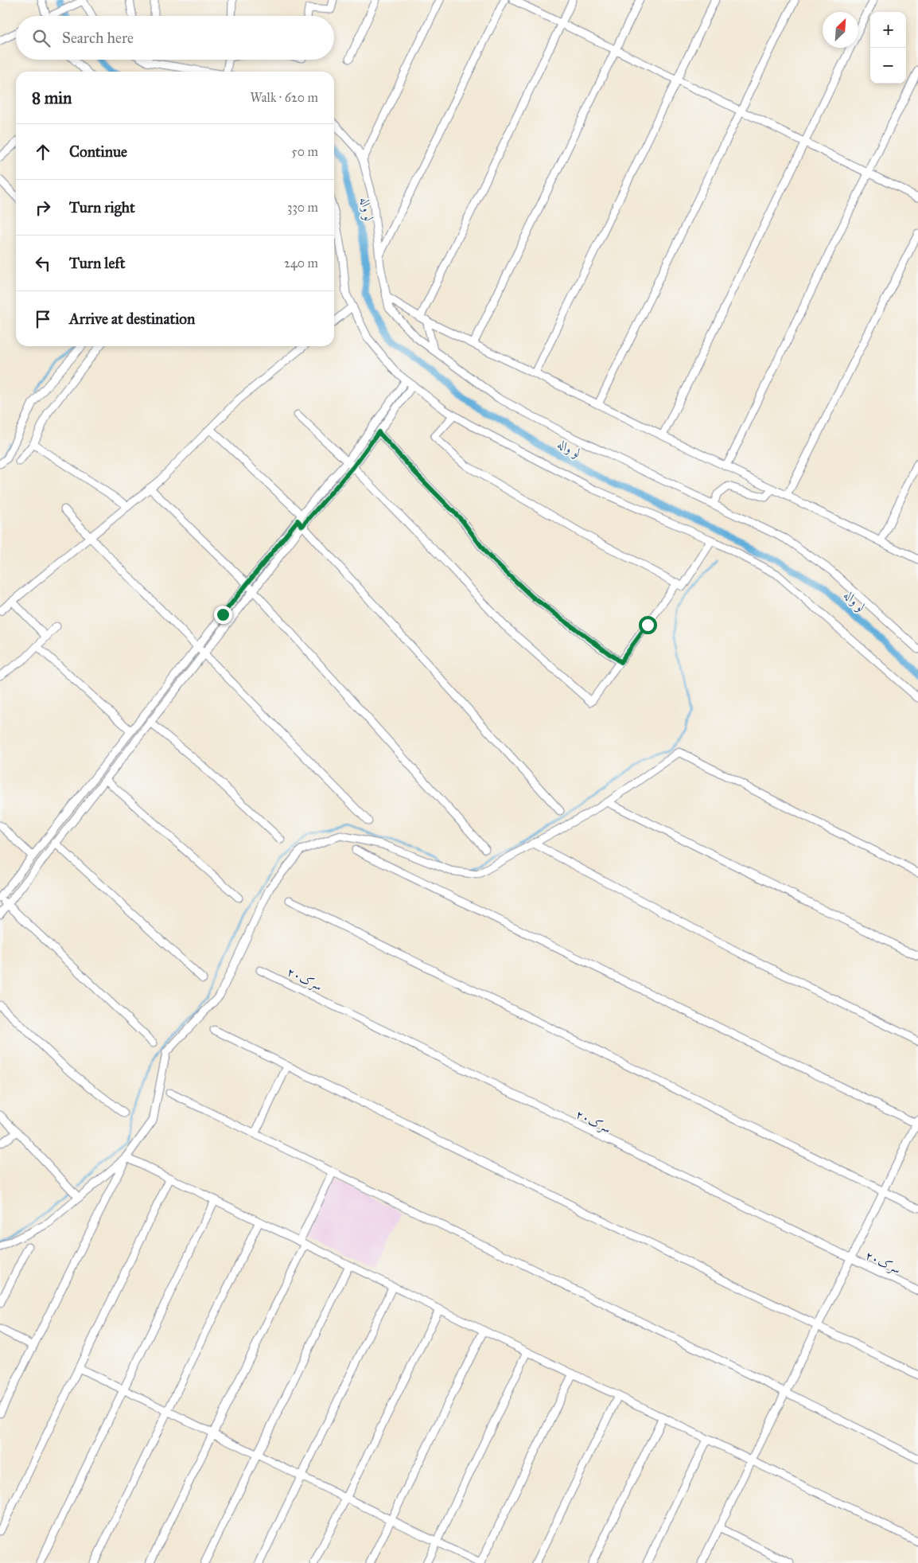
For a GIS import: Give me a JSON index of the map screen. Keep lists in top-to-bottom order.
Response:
{
  "streets": {
    "street": ["سرک۲۰"]
  },
  "water": ["لو واله"],
  "north": "top right",
  "page": {
    "map_buttons": ["+", "−"],
    "search": "Search here",
    "heading": ["8 min", "Walk · 620 m"],
    "list": [
      ["Continue", "50 m"],
      ["Turn right", "330 m"],
      ["Turn left", "240 m"],
      "Arrive at destination"
    ]
  }
}
